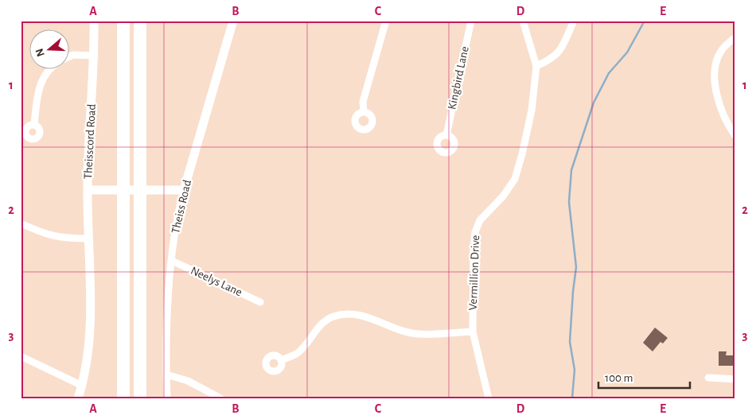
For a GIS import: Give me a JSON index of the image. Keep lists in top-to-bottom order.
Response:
{
  "streets": {
    "street": [
      "Kingbird Lane",
      "Theisscord Road",
      "Theiss Road",
      "Vermillion Drive",
      "Neelys Lane"
    ]
  },
  "crossings": [
    ["Theisscord Road", "Theiss Road"],
    ["Theiss Road", "Neelys Lane"]
  ],
  "scale_bar": "100 m",
  "north": "left",
  "grid": {
    "columns": [
      "A",
      "B",
      "C",
      "D",
      "E"
    ],
    "rows": ["1", "2", "3"]
  }
}
